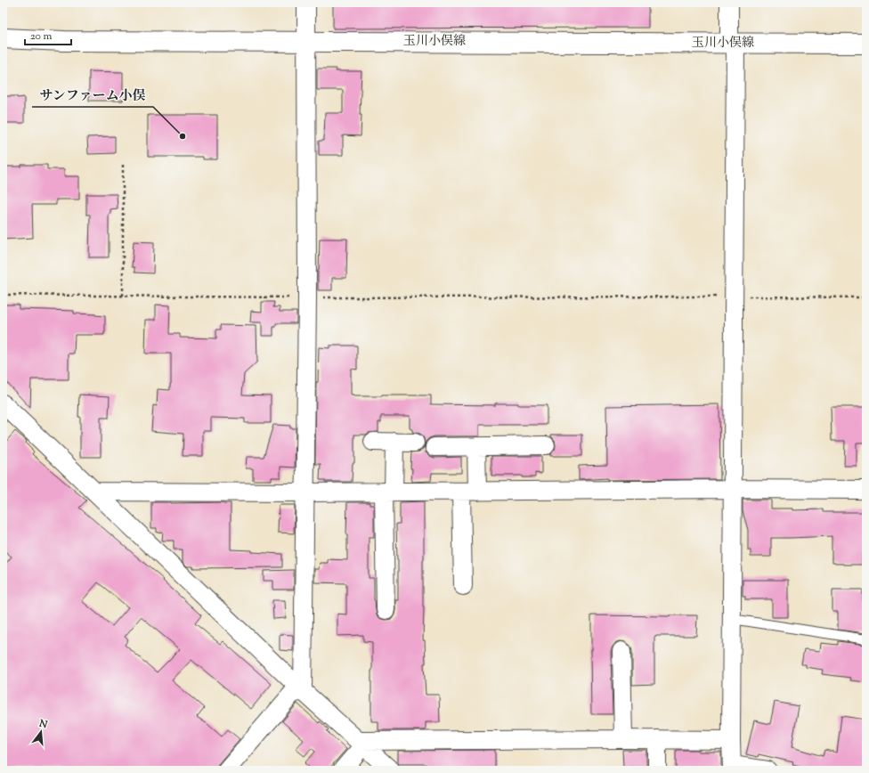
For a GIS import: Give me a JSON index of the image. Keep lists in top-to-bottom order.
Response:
{
  "streets": {
    "main road": ["玉川小俣線"]
  },
  "places": ["サンファーム小俣"],
  "scale_bar": "20 m",
  "north": "top"
}
